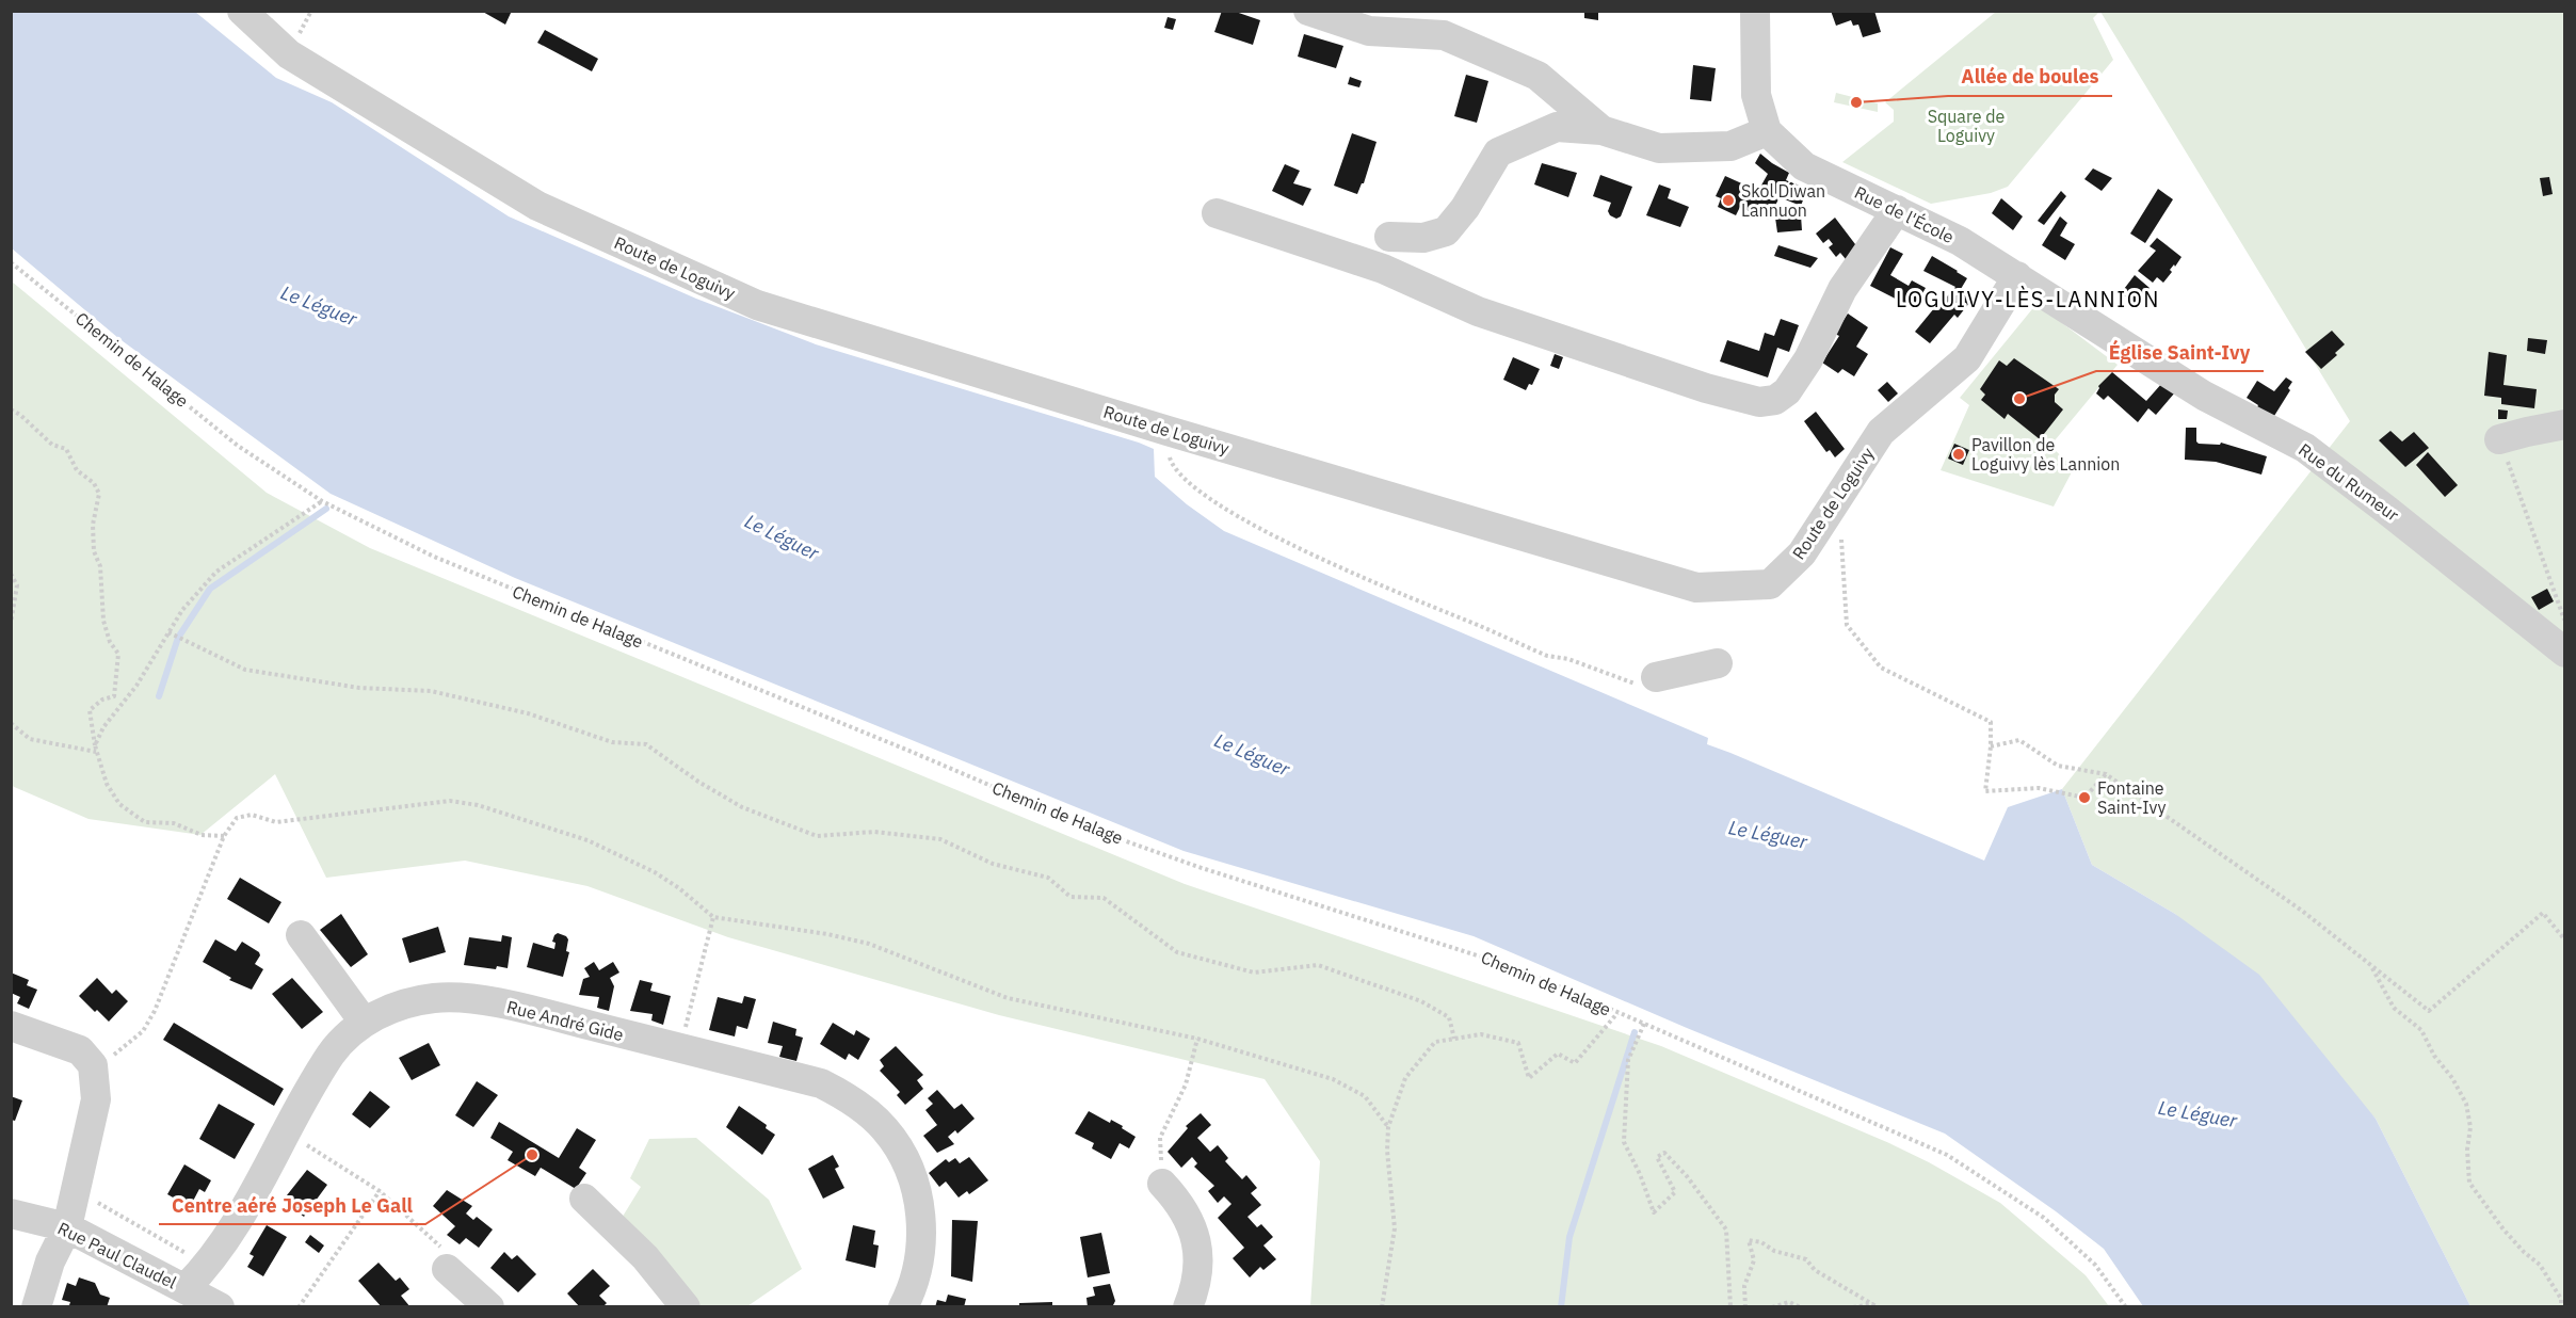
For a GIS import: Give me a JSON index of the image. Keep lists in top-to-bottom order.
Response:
{
  "streets": {
    "street": [
      "Rue de l'École",
      "Route de Loguivy",
      "Rue du Rumeur",
      "Rue André Gide",
      "Rue Paul Claudel"
    ],
    "path": ["Chemin de Halage"]
  },
  "crossings": [
    ["Rue de l'École", "Route de Loguivy"],
    ["Rue de l'École", "Rue du Rumeur"],
    ["Route de Loguivy", "Rue du Rumeur"],
    ["Rue André Gide", "Rue Paul Claudel"]
  ],
  "districts": ["LOGUIVY-LÈS-LANNION"],
  "water": ["Le Léguer"],
  "parks": ["Square de Loguivy"],
  "places": [
    "Allée de boules",
    "Skol Diwan Lannuon",
    "Église Saint-Ivy",
    "Pavillon de Loguivy lès Lannion",
    "Fontaine Saint-Ivy",
    "Centre aéré Joseph Le Gall"
  ]
}
